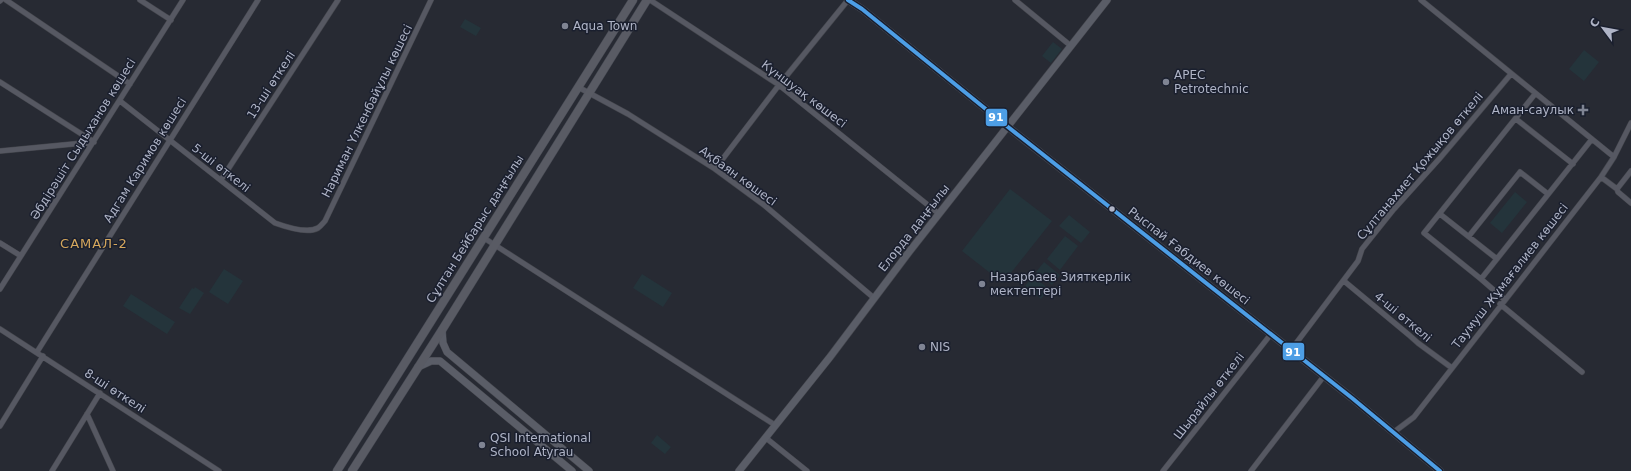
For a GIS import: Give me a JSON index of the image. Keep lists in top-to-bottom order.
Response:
{
  "streets": {
    "main road": ["Сұлтан Бейбарыс даңғылы"],
    "street": [
      "13-ші өткелі",
      "Күншуақ көшесі",
      "Нариман Үлкенбайұлы көшесі",
      "Әбдірәшіт Сыдыханов көшесі",
      "Адгам Каримов көшесі",
      "Сұлтанахмет Қожықов өткелі",
      "5-ші өткелі",
      "Ақбаян көшесі",
      "Елорда даңғылы",
      "Рыспай Ғабдиев көшесі",
      "Таумуш Жұмағалиев көшесі",
      "4-ші өткелі",
      "8-ші өткелі",
      "Шырайлы өткелі"
    ]
  },
  "crossings": [
    ["13-ші өткелі", "5-ші өткелі"],
    ["Күншуақ көшесі", "Елорда даңғылы"],
    ["Нариман Үлкенбайұлы көшесі", "5-ші өткелі"],
    ["Әбдірәшіт Сыдыханов көшесі", "5-ші өткелі"],
    ["Адгам Каримов көшесі", "5-ші өткелі"],
    ["Адгам Каримов көшесі", "8-ші өткелі"],
    ["Сұлтанахмет Қожықов өткелі", "Рыспай Ғабдиев көшесі"],
    ["Сұлтанахмет Қожықов өткелі", "4-ші өткелі"],
    ["Ақбаян көшесі", "Елорда даңғылы"],
    ["Ақбаян көшесі", "Сұлтан Бейбарыс даңғылы"],
    ["Елорда даңғылы", "Рыспай Ғабдиев көшесі"],
    ["Рыспай Ғабдиев көшесі", "Таумуш Жұмағалиев көшесі"],
    ["Рыспай Ғабдиев көшесі", "Шырайлы өткелі"],
    ["Таумуш Жұмағалиев көшесі", "4-ші өткелі"]
  ],
  "districts": ["САМАЛ-2"],
  "places": {
    "other": [
      "Aqua Town",
      "APEC Petrotechnic",
      "Назарбаев Зияткерлік мектептері",
      "NIS",
      "QSI International School Atyrau"
    ],
    "health": ["Аман-саулык"]
  },
  "lines": ["transit line 91"],
  "north": "top left"
}
